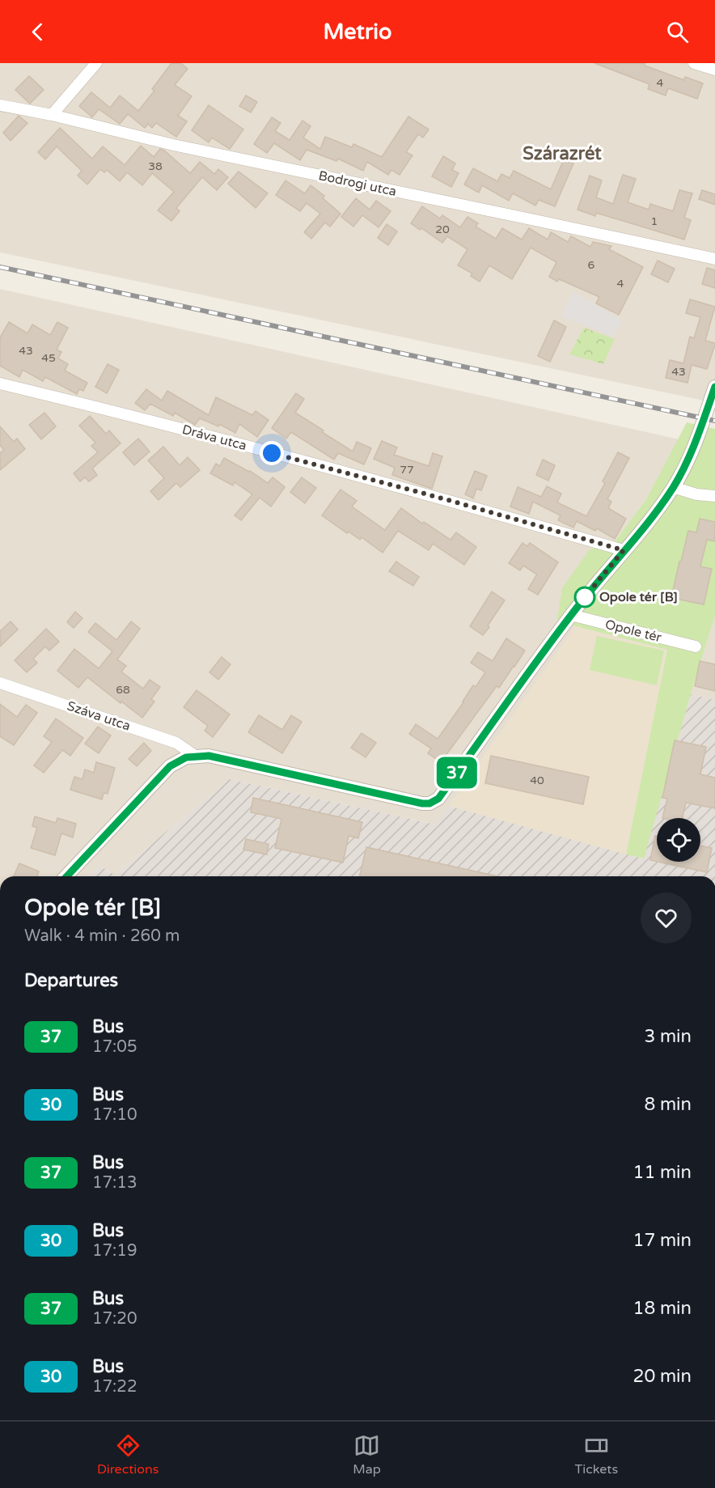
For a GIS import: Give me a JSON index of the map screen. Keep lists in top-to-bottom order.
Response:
{
  "streets": {
    "street": [
      "Bodrogi utca",
      "Dráva utca",
      "Opole tér",
      "Száva utca"
    ]
  },
  "districts": ["Szárazrét"],
  "places": ["Opole tér [B]"],
  "lines": ["bus line 37"],
  "house_numbers": [
    "4",
    "38",
    "1",
    "20",
    "6",
    "4",
    "43",
    "45",
    "43",
    "77",
    "68",
    "40"
  ],
  "page": {
    "header": "Metrio",
    "on_map": "37",
    "heading": [
      ["Opole tér [B]", "Walk · 4 min · 260 m"],
      "Departures"
    ],
    "list": [
      {
        "mark": "37",
        "name": "Bus",
        "note": "17:05",
        "value": "3 min"
      },
      {
        "mark": "30",
        "name": "Bus",
        "note": "17:10",
        "value": "8 min"
      },
      {
        "mark": "37",
        "name": "Bus",
        "note": "17:13",
        "value": "11 min"
      },
      {
        "mark": "30",
        "name": "Bus",
        "note": "17:19",
        "value": "17 min"
      },
      {
        "mark": "37",
        "name": "Bus",
        "note": "17:20",
        "value": "18 min"
      },
      {
        "mark": "30",
        "name": "Bus",
        "note": "17:22",
        "value": "20 min"
      }
    ],
    "tabs": ["Directions", "Map", "Tickets"]
  }
}
